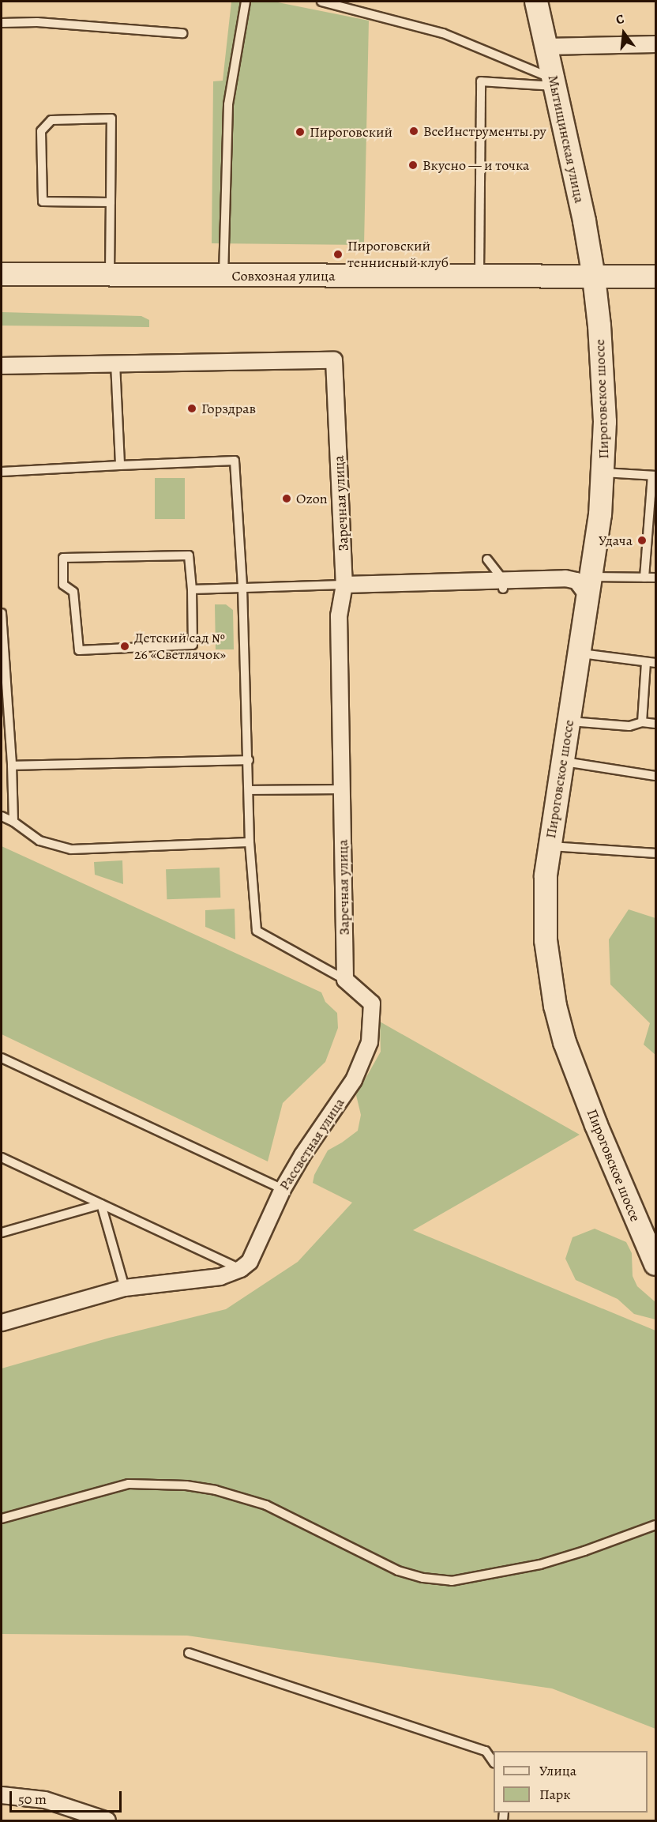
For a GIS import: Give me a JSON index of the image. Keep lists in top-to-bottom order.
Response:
{
  "streets": {
    "main road": ["Мытищинская улица", "Совхозная улица", "Пироговское шоссе"],
    "street": ["Заречная улица", "Рассветная улица"]
  },
  "crossings": [
    ["Мытищинская улица", "Совхозная улица"],
    ["Мытищинская улица", "Пироговское шоссе"],
    ["Совхозная улица", "Пироговское шоссе"],
    ["Заречная улица", "Рассветная улица"]
  ],
  "places": [
    "ВсеИнструменты.ру",
    "Пироговский",
    "Вкусно — и точка",
    "Пироговский теннисный клуб",
    "Горздрав",
    "Ozon",
    "Удача",
    "Детский сад № 26 «Светлячок»"
  ],
  "legend": ["Улица", "Парк"],
  "scale_bar": "50 m",
  "north": "top"
}
